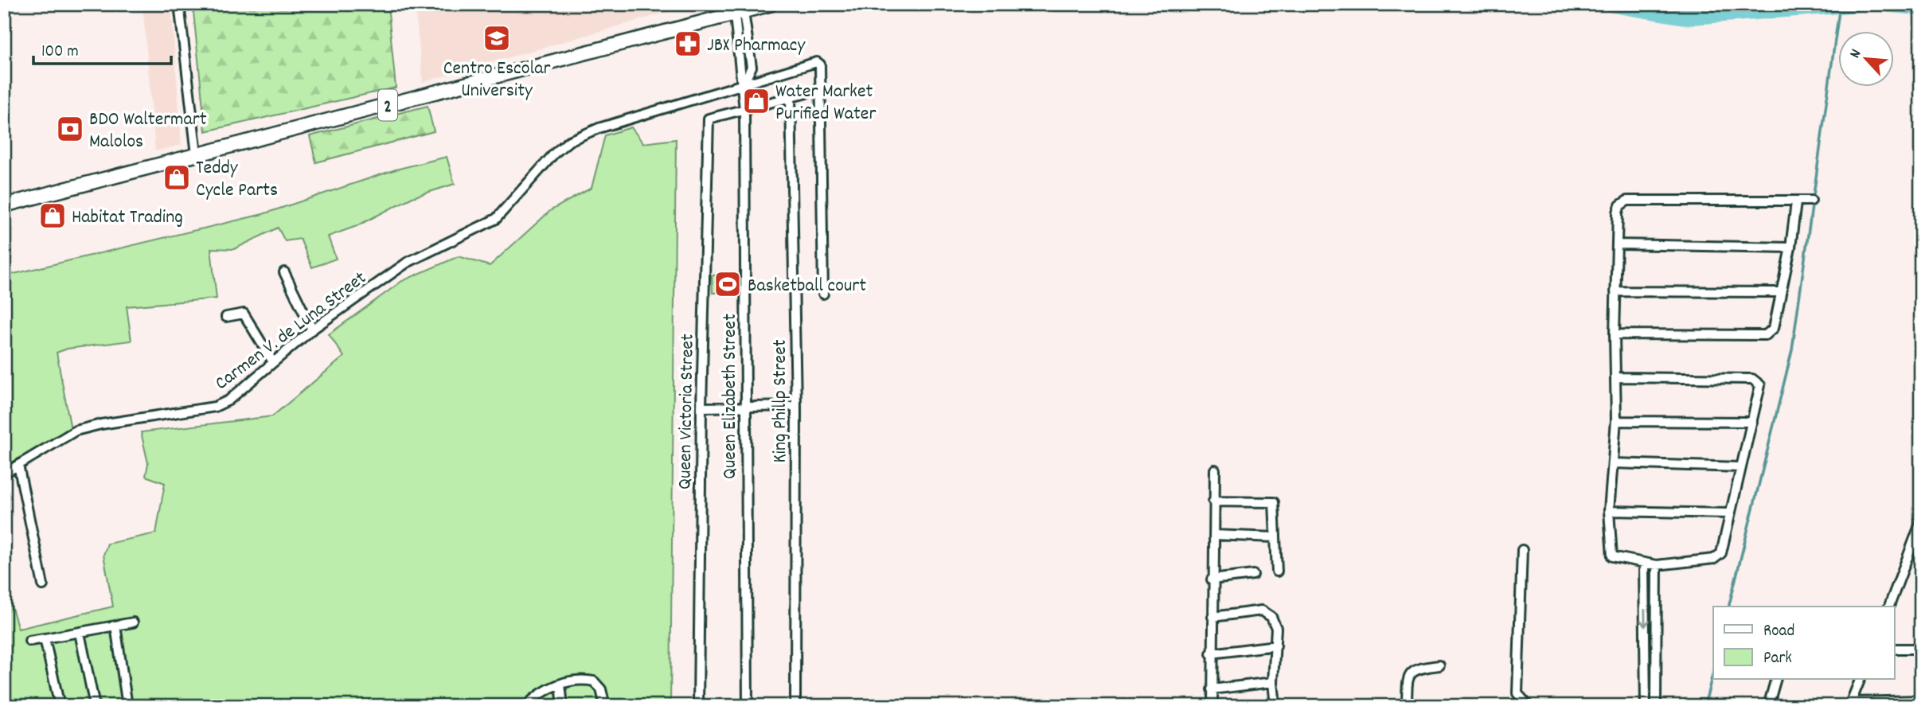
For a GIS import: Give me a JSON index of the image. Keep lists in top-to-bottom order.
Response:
{
  "streets": {
    "highway": ["2"],
    "street": [
      "Carmen V. de Luna Street",
      "Queen Elizabeth Street",
      "King Phillp Street",
      "Queen Victoria Street"
    ]
  },
  "crossings": [
    ["2", "Queen Elizabeth Street"],
    ["Carmen V. de Luna Street", "Queen Elizabeth Street"],
    ["Queen Elizabeth Street", "Queen Victoria Street"]
  ],
  "places": {
    "school or university": ["Centro Escolar University"],
    "pharmacy": ["JBX Pharmacy"],
    "shop": ["Water Market Purified Water", "Teddy Cycle Parts", "Habitat Trading"],
    "bank": ["BDO Waltermart Malolos"],
    "sports": ["Basketball court"]
  },
  "legend": ["Road", "Park"],
  "scale_bar": "100 m",
  "north": "top left"
}
